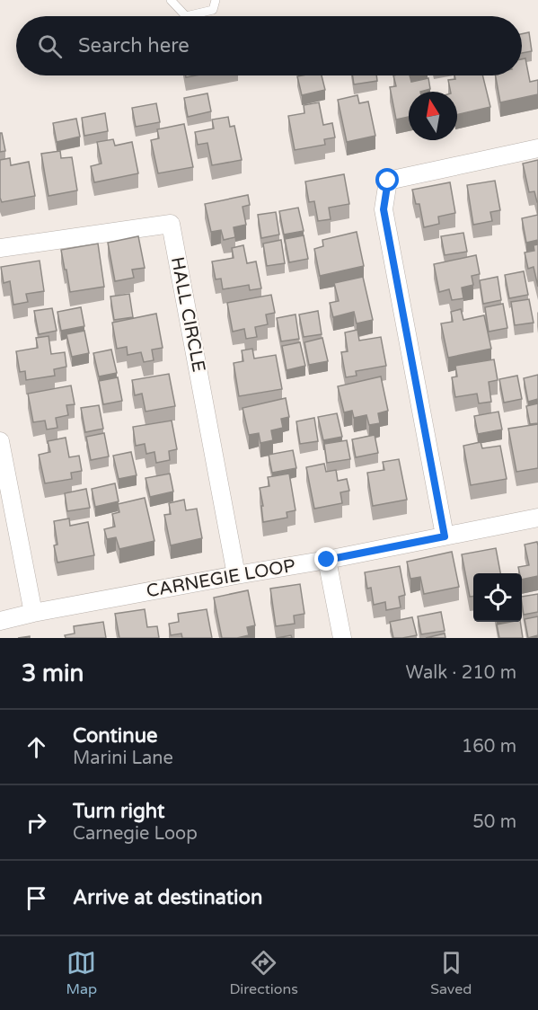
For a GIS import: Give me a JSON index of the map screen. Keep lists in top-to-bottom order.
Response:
{
  "streets": {
    "street": ["HALL CIRCLE", "CARNEGIE LOOP"]
  },
  "crossings": [
    ["HALL CIRCLE", "CARNEGIE LOOP"]
  ],
  "north": "top",
  "page": {
    "search": "Search here",
    "heading": ["3 min", "Walk · 210 m"],
    "list": [
      ["Continue", "Marini Lane", "160 m"],
      ["Turn right", "Carnegie Loop", "50 m"],
      "Arrive at destination"
    ],
    "nav": ["Map", "Directions", "Saved"]
  }
}
